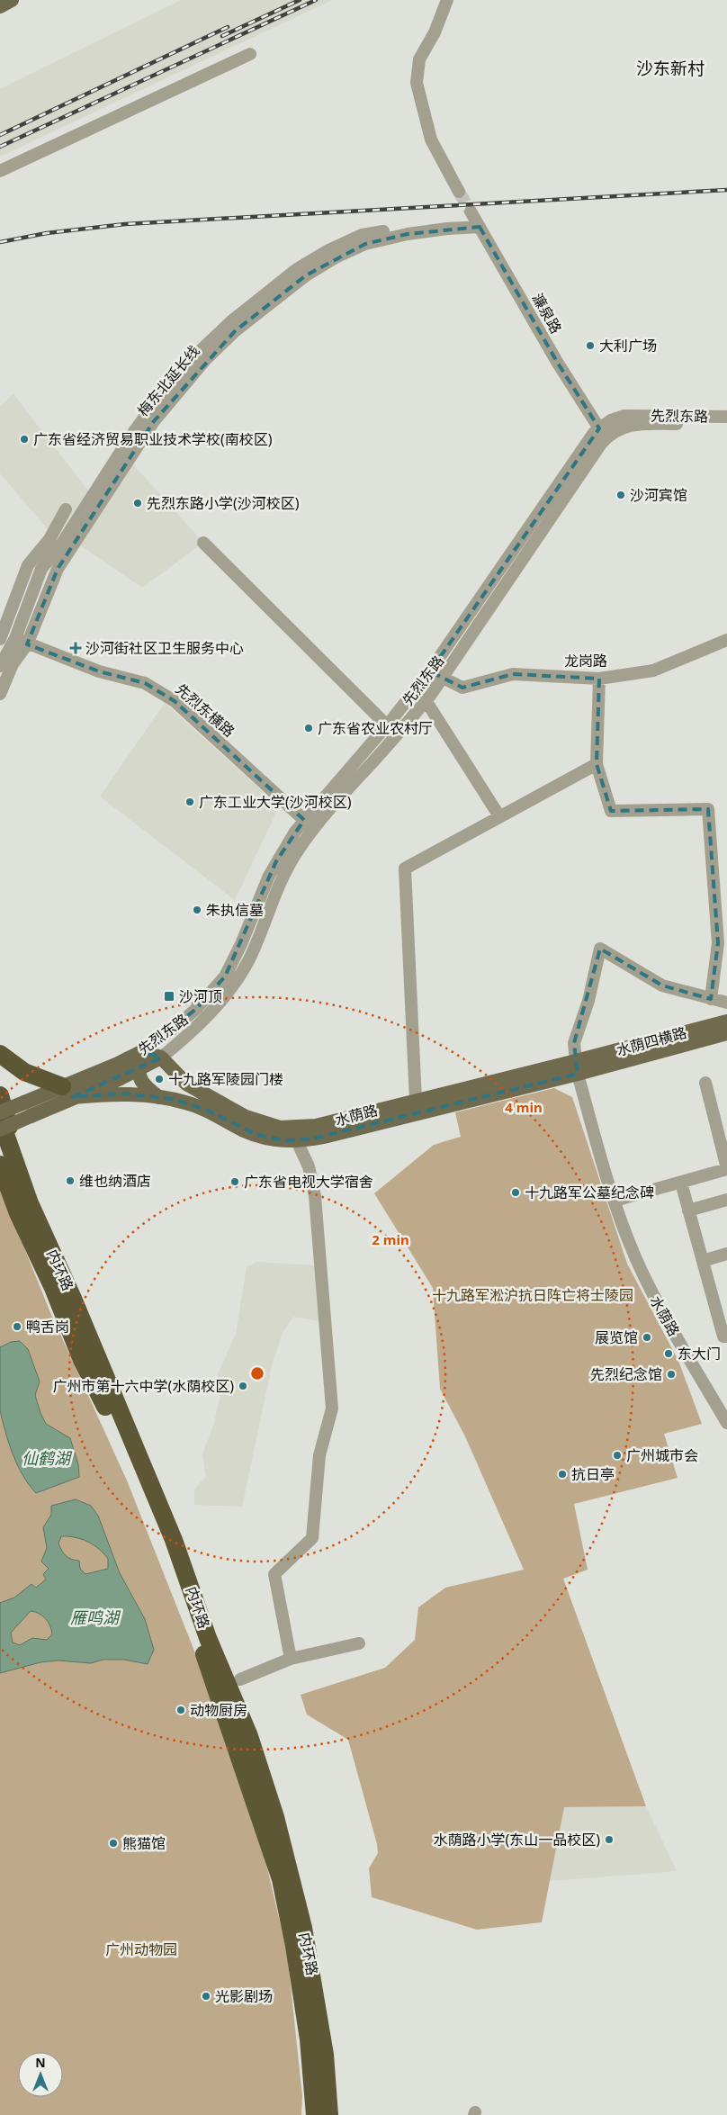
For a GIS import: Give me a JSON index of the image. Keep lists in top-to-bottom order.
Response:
{
  "streets": {
    "highway": ["内环路"],
    "main road": ["先烈东路", "水荫四横路", "水荫路"],
    "street": [
      "濂泉路",
      "梅东北延长线",
      "龙岗路",
      "先烈东横路"
    ]
  },
  "crossings": [
    ["濂泉路", "梅东北延长线"],
    ["濂泉路", "先烈东路"],
    ["梅东北延长线", "先烈东横路"],
    ["先烈东路", "龙岗路"],
    ["先烈东路", "先烈东横路"],
    ["先烈东路", "水荫路"],
    ["水荫四横路", "水荫路"]
  ],
  "districts": ["沙东新村"],
  "water": ["仙鹤湖", "雁鸣湖"],
  "parks": ["十九路军淞沪抗日阵亡将士陵园", "广州动物园"],
  "places": {
    "other": [
      "大利广场",
      "广东省经济贸易职业技术学校(南校区)",
      "沙河宾馆",
      "先烈东路小学(沙河校区)",
      "广东省农业农村厅",
      "广东工业大学(沙河校区)",
      "朱执信墓",
      "十九路军陵园门楼",
      "维也纳酒店",
      "广东省电视大学宿舍",
      "十九路军公墓纪念碑",
      "鸭舌岗",
      "展览馆",
      "东大门",
      "先烈纪念馆",
      "广州市第十六中学(水荫校区)",
      "广州城市会",
      "抗日亭",
      "动物厨房",
      "水荫路小学(东山一品校区)",
      "熊猫馆",
      "光影剧场"
    ],
    "health": ["沙河街社区卫生服务中心"],
    "transit": ["沙河顶"]
  },
  "north": "top",
  "rings": ["4 min", "2 min"]
}
